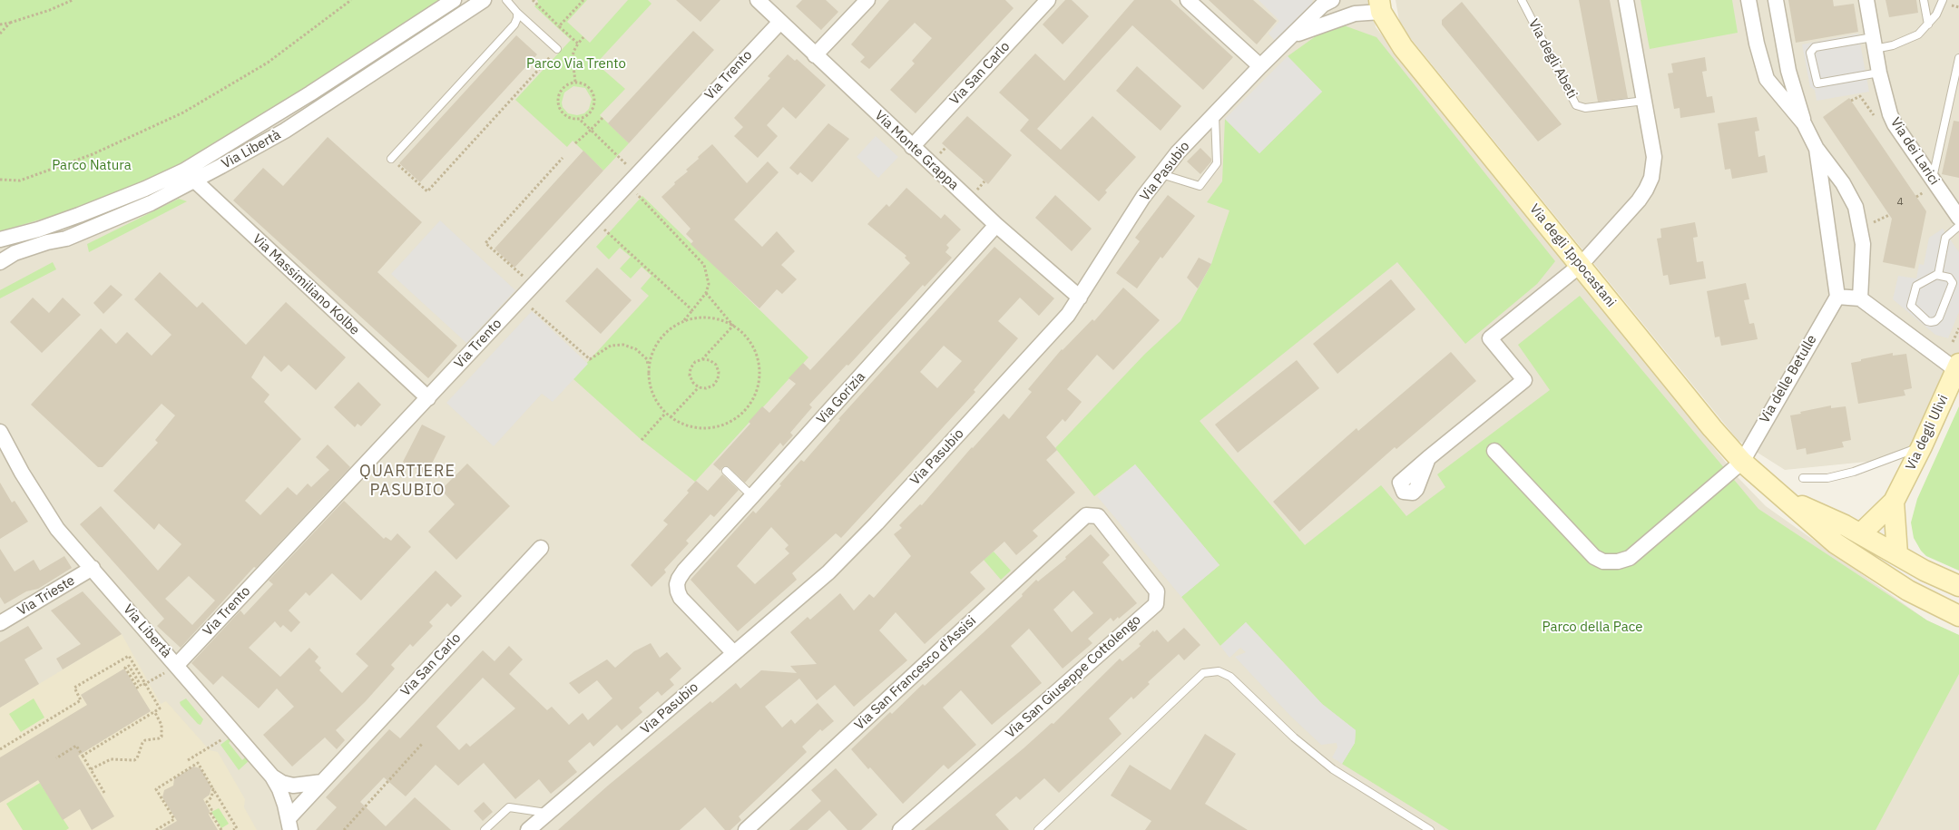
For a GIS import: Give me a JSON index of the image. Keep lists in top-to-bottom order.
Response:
{
  "streets": {
    "street": [
      "Via San Carlo",
      "Via Trento",
      "Via Libertà",
      "Via Monte Grappa",
      "Via dei Larici",
      "Via Pasubio",
      "Via degli Ippocastani",
      "Via Massimiliano Kolbe",
      "Via delle Betulle",
      "Via Gorizia",
      "Via degli Ulivi",
      "Via Trieste",
      "Via San Francesco d'Assisi",
      "Via San Giuseppe Cottolengo"
    ],
    "lane": ["Via degli Abeti"]
  },
  "crossings": [
    ["Via San Carlo", "Via Libertà"],
    ["Via San Carlo", "Via Monte Grappa"],
    ["Via Trento", "Via Libertà"],
    ["Via Trento", "Via Monte Grappa"],
    ["Via Trento", "Via Massimiliano Kolbe"],
    ["Via Libertà", "Via Massimiliano Kolbe"],
    ["Via Libertà", "Via Trieste"],
    ["Via Monte Grappa", "Via Pasubio"],
    ["Via Monte Grappa", "Via Gorizia"],
    ["Via Pasubio", "Via Gorizia"],
    ["Via degli Ippocastani", "Via delle Betulle"],
    ["Via San Francesco d'Assisi", "Via San Giuseppe Cottolengo"]
  ],
  "districts": ["QUARTIERE PASUBIO"],
  "parks": ["Parco Via Trento", "Parco Natura", "Parco della Pace"],
  "house_numbers": ["4"]
}
